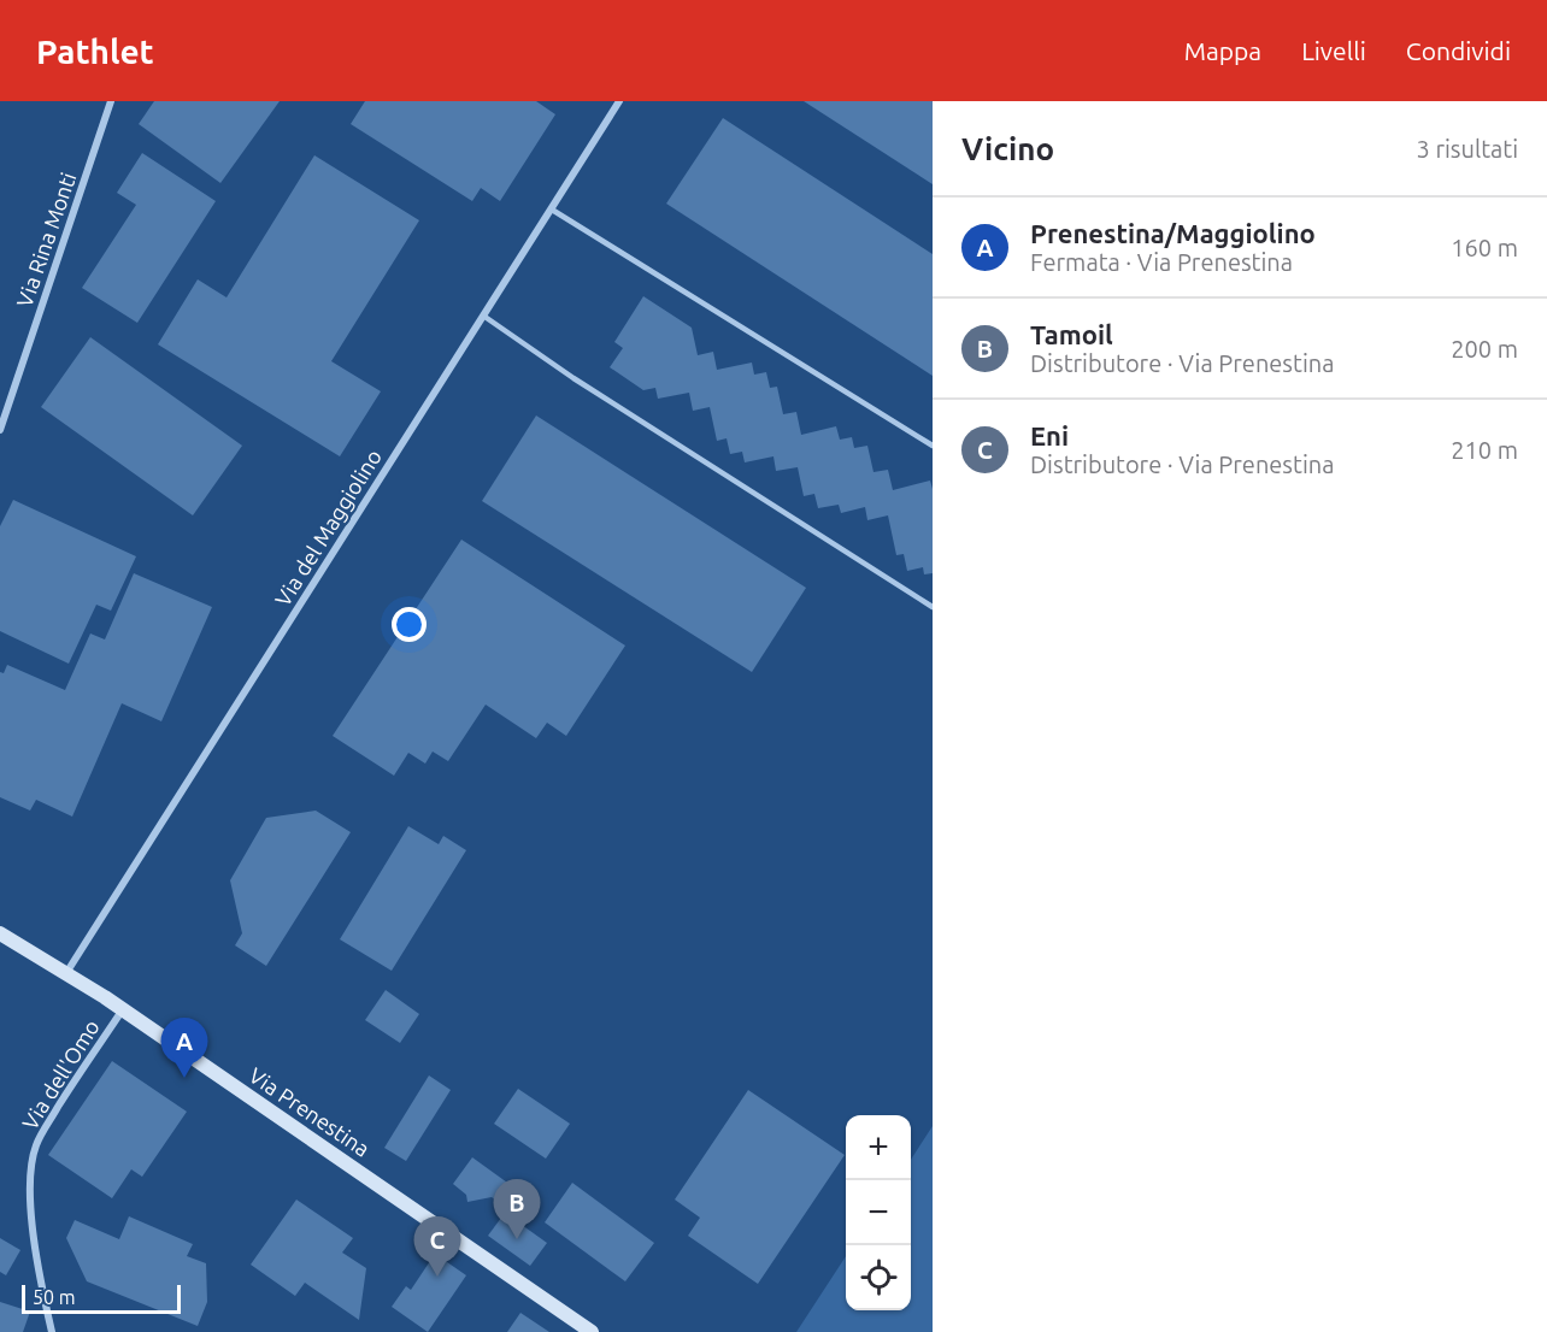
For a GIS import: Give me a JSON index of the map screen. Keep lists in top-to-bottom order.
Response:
{
  "streets": {
    "main road": ["Via Prenestina"],
    "street": ["Via Rina Monti", "Via del Maggiolino", "Via dell'Omo"]
  },
  "crossings": [
    ["Via del Maggiolino", "Via Prenestina"],
    ["Via dell'Omo", "Via Prenestina"]
  ],
  "scale_bar": "50 m",
  "page": {
    "header": "Pathlet",
    "nav": ["Mappa", "Livelli", "Condividi"],
    "heading": ["Vicino", "3 risultati"],
    "list": [
      {
        "mark": "A",
        "name": "Prenestina/Maggiolino",
        "note": "Fermata · Via Prenestina",
        "value": "160 m"
      },
      {
        "mark": "B",
        "name": "Tamoil",
        "note": "Distributore · Via Prenestina",
        "value": "200 m"
      },
      {
        "mark": "C",
        "name": "Eni",
        "note": "Distributore · Via Prenestina",
        "value": "210 m"
      }
    ],
    "pins": ["A", "B", "C"],
    "map_buttons": ["+", "−"],
    "scale": "50 m"
  }
}
